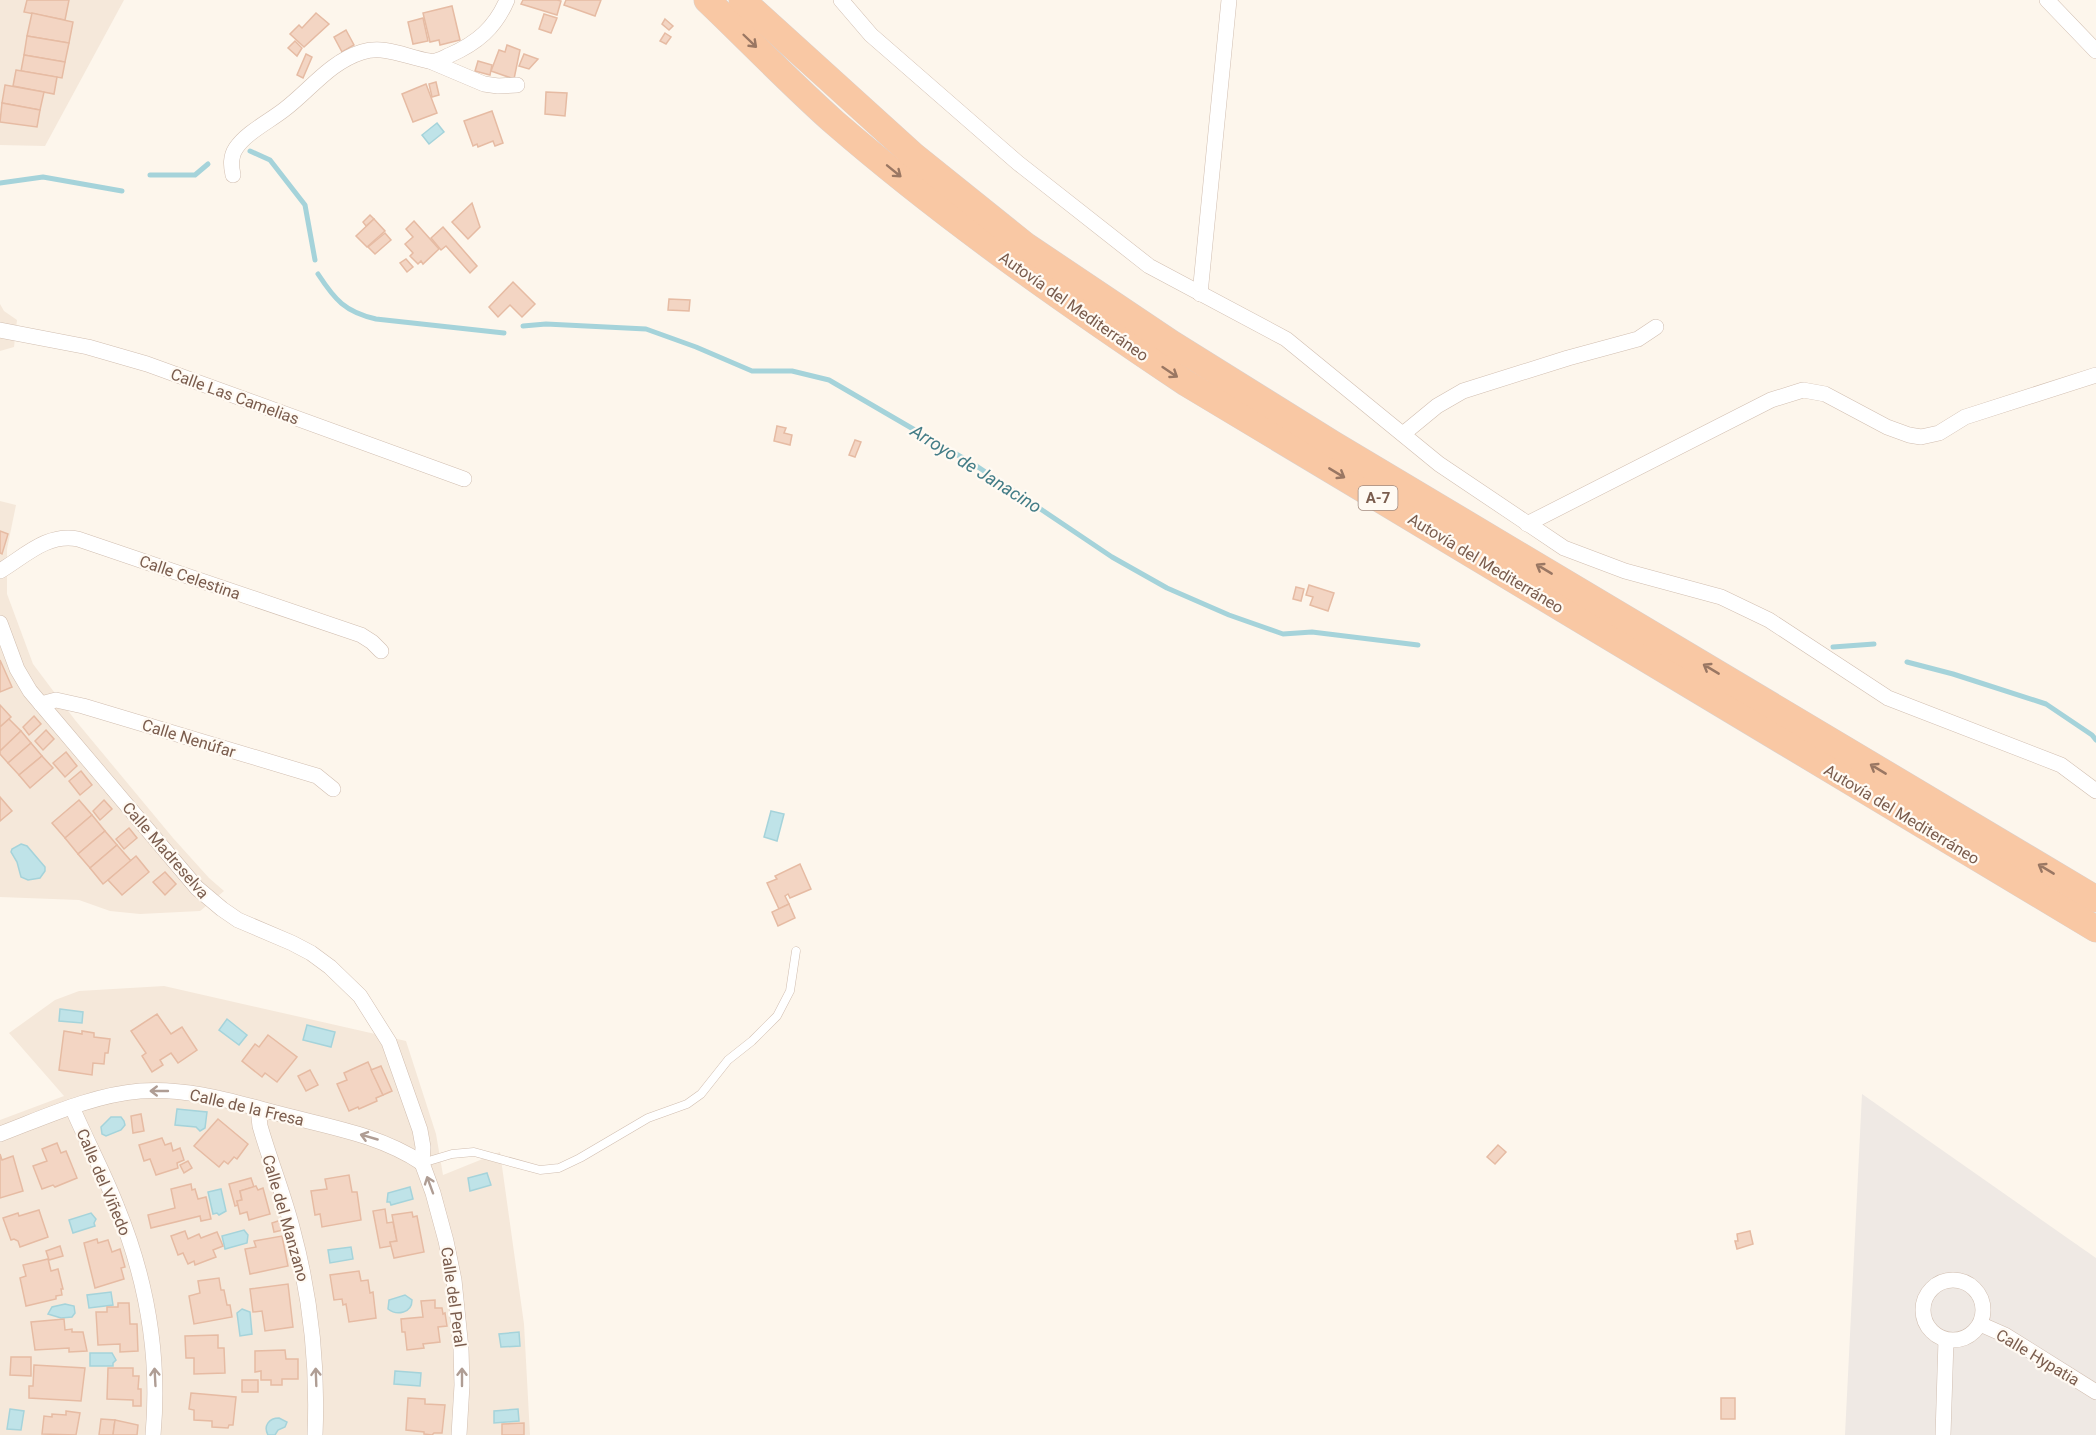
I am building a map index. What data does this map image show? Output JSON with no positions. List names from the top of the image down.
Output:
{
  "streets": {
    "highway": ["Autovía del Mediterráneo", "A-7"],
    "street": [
      "Calle Las Camelias",
      "Calle Celestina",
      "Calle Nenúfar",
      "Calle Madreselva",
      "Calle de la Fresa",
      "Calle del Viñedo",
      "Calle del Manzano",
      "Calle del Peral",
      "Calle Hypatia"
    ]
  },
  "crossings": [
    ["Calle Nenúfar", "Calle Madreselva"],
    ["Calle Madreselva", "Calle de la Fresa"],
    ["Calle Madreselva", "Calle del Peral"],
    ["Calle de la Fresa", "Calle del Viñedo"],
    ["Calle de la Fresa", "Calle del Manzano"],
    ["Calle de la Fresa", "Calle del Peral"]
  ],
  "one_way": [
    "Calle de la Fresa",
    "Calle del Viñedo",
    "Calle del Manzano",
    "Calle del Peral"
  ],
  "water": ["Arroyo de Janacino"]
}
